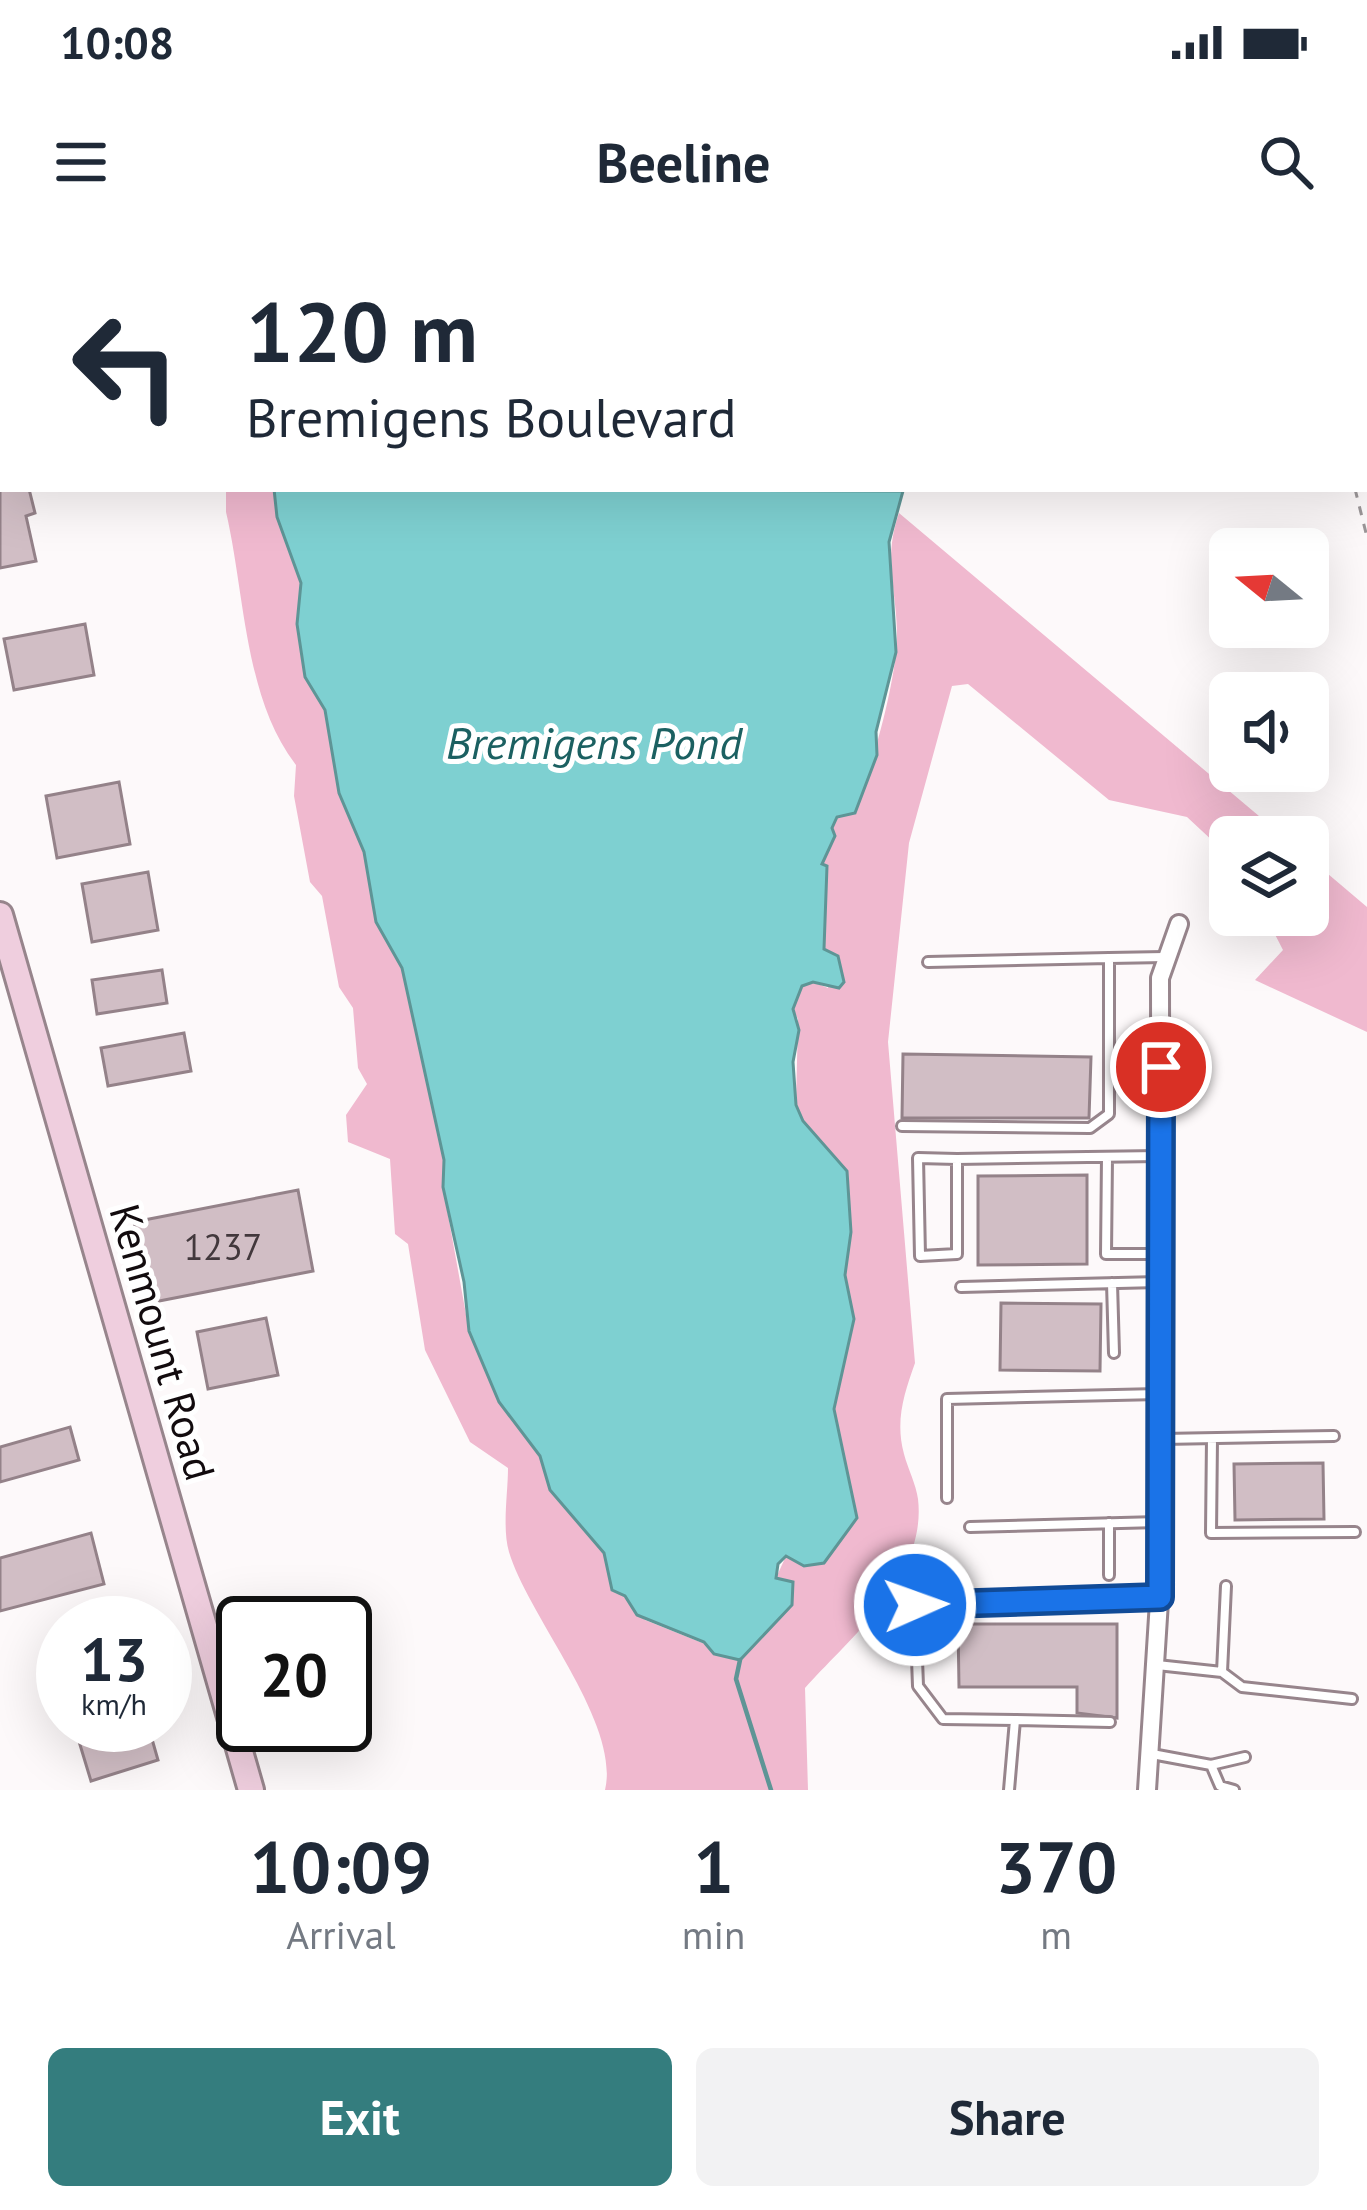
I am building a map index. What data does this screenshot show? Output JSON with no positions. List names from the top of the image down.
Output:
{
  "streets": {
    "main road": ["Kenmount Road"]
  },
  "water": ["Bremigens Pond"],
  "house_numbers": ["1237"],
  "north": "left",
  "page": {
    "status": "10:08",
    "header": "Beeline",
    "turn": ["120 m", "Bremigens Boulevard"],
    "speed": "13 km/h",
    "limit": "20",
    "eta": [
      "10:09",
      "Arrival",
      "1",
      "min",
      "370",
      "m"
    ],
    "buttons": ["Exit", "Share"]
  }
}
